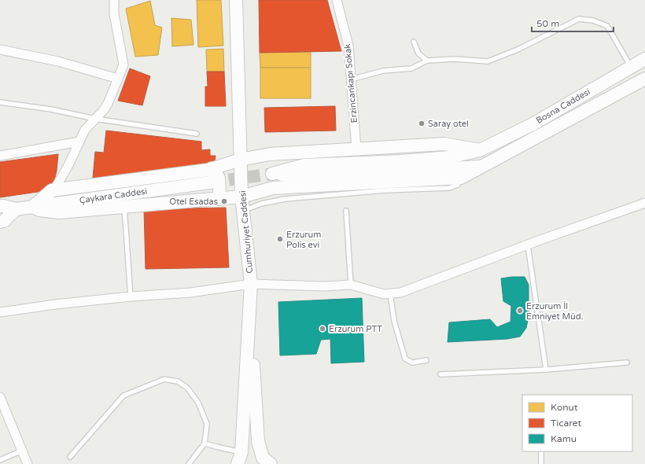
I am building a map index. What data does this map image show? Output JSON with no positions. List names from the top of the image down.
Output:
{
  "streets": {
    "main road": ["Bosna Caddesi", "Çaykara Caddesi", "Cumhuriyet Caddesi"],
    "street": ["Erzincankapı Sokak"]
  },
  "places": [
    "Saray otel",
    "Otel Esadas",
    "Erzurum Polis evi",
    "Erzurum İl Emniyet Müd.",
    "Erzurum PTT"
  ],
  "legend": ["Konut", "Ticaret", "Kamu"],
  "scale_bar": "50 m"
}
